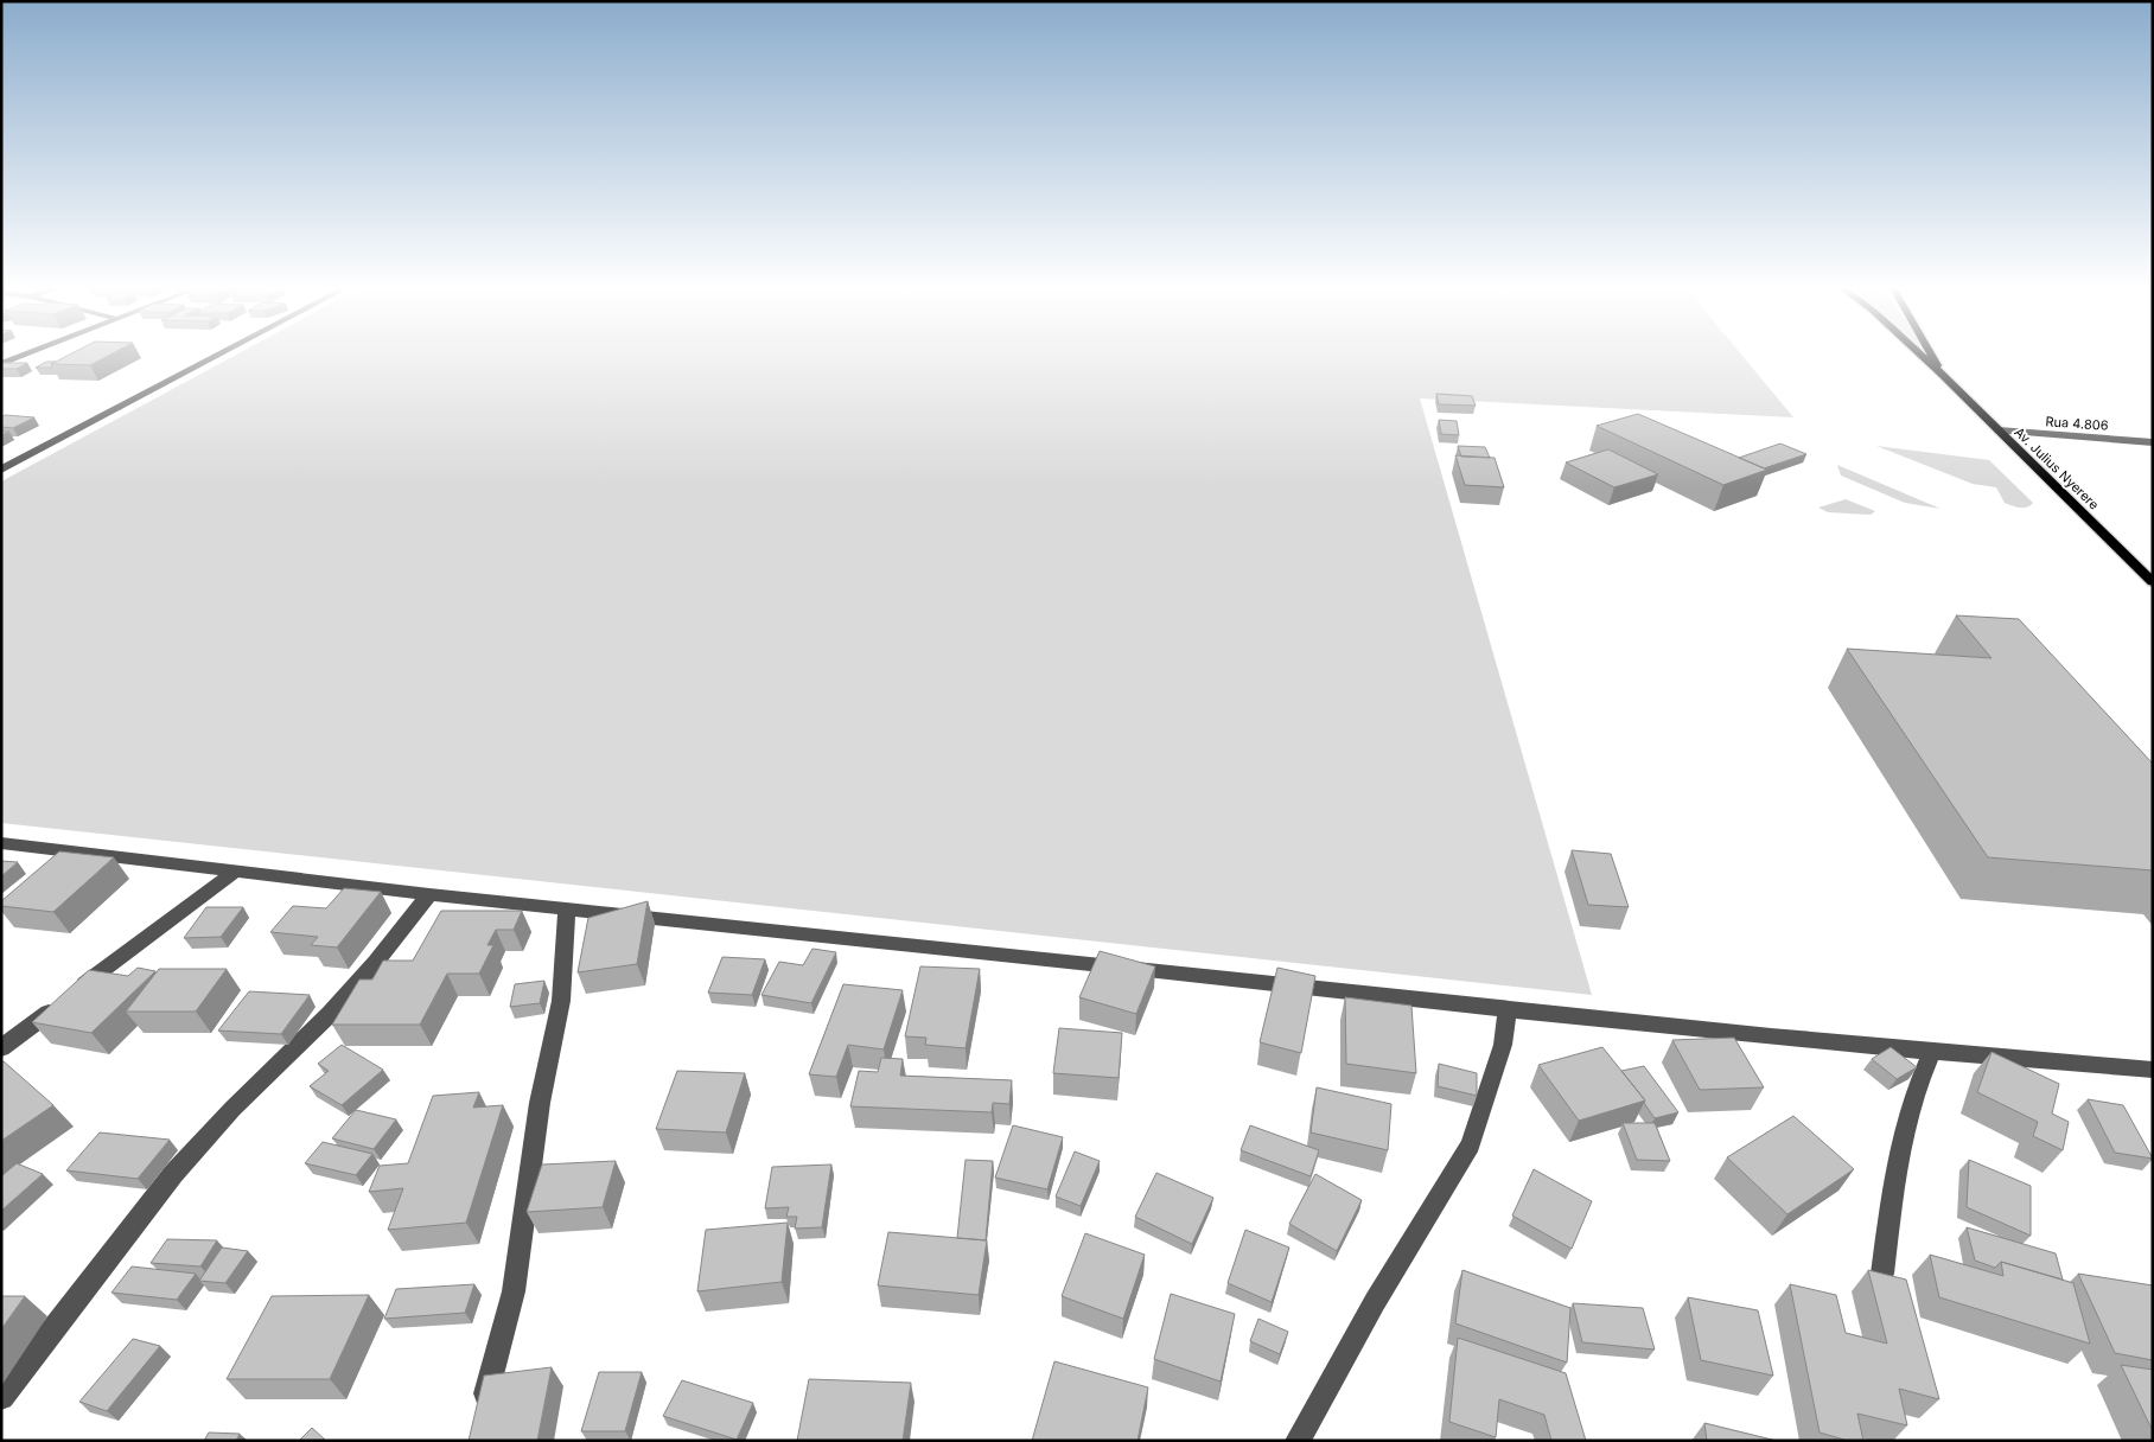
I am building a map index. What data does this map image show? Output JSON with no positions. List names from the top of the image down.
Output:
{
  "streets": {
    "main road": ["Av. Julius Nyerere"],
    "street": ["Rua 4.806"]
  },
  "crossings": [
    ["Rua 4.806", "Av. Julius Nyerere"]
  ]
}
